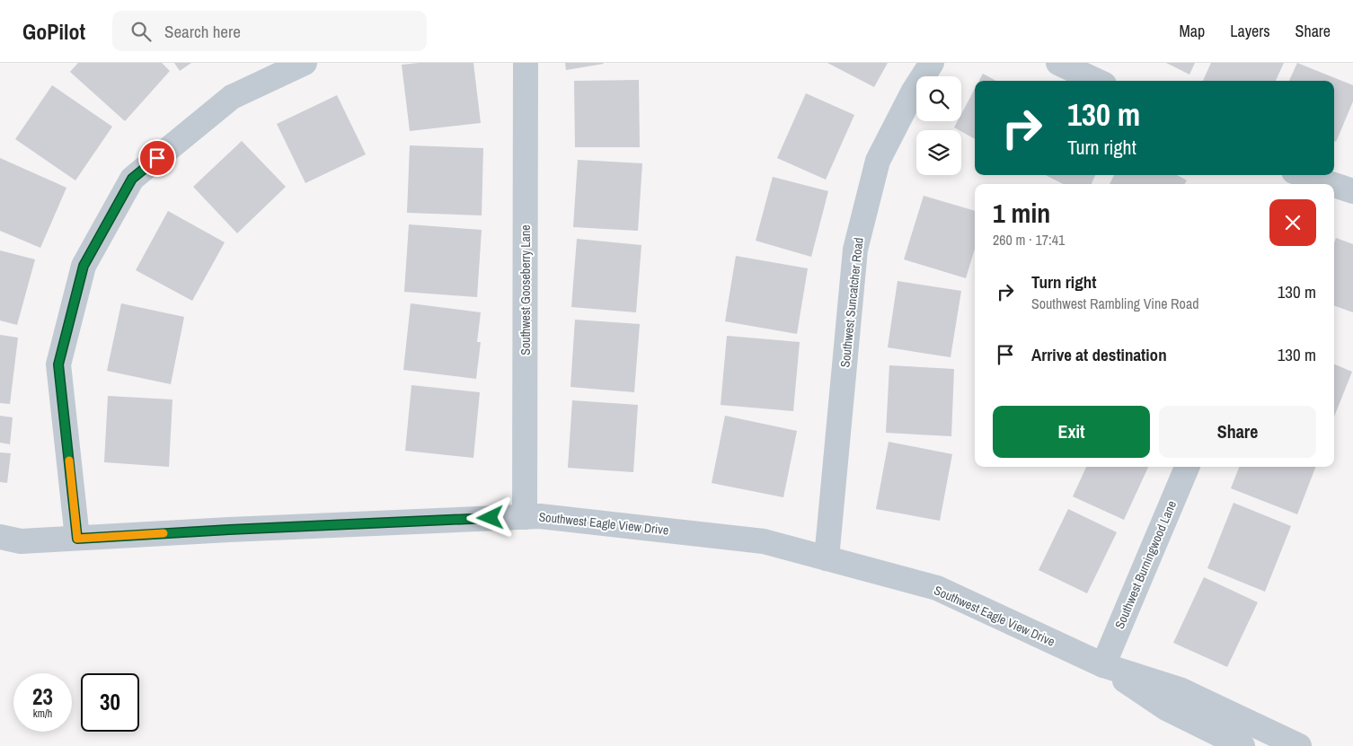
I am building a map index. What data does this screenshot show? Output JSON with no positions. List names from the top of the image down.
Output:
{
  "streets": {
    "street": [
      "Southwest Gooseberry Lane",
      "Southwest Suncatcher Road",
      "Southwest Eagle View Drive",
      "Southwest Burningwood Lane"
    ]
  },
  "crossings": [
    ["Southwest Gooseberry Lane", "Southwest Eagle View Drive"],
    ["Southwest Suncatcher Road", "Southwest Eagle View Drive"],
    ["Southwest Eagle View Drive", "Southwest Burningwood Lane"]
  ],
  "page": {
    "header": "GoPilot",
    "search": "Search here",
    "nav": ["Map", "Layers", "Share"],
    "turn": ["130 m", "Turn right"],
    "heading": ["1 min", "260 m · 17:41"],
    "list": [
      {
        "name": "Turn right",
        "note": "Southwest Rambling Vine Road",
        "value": "130 m"
      },
      {
        "name": "Arrive at destination",
        "value": "130 m"
      }
    ],
    "buttons": ["Exit", "Share"],
    "speed": "23 km/h",
    "limit": "30"
  }
}
